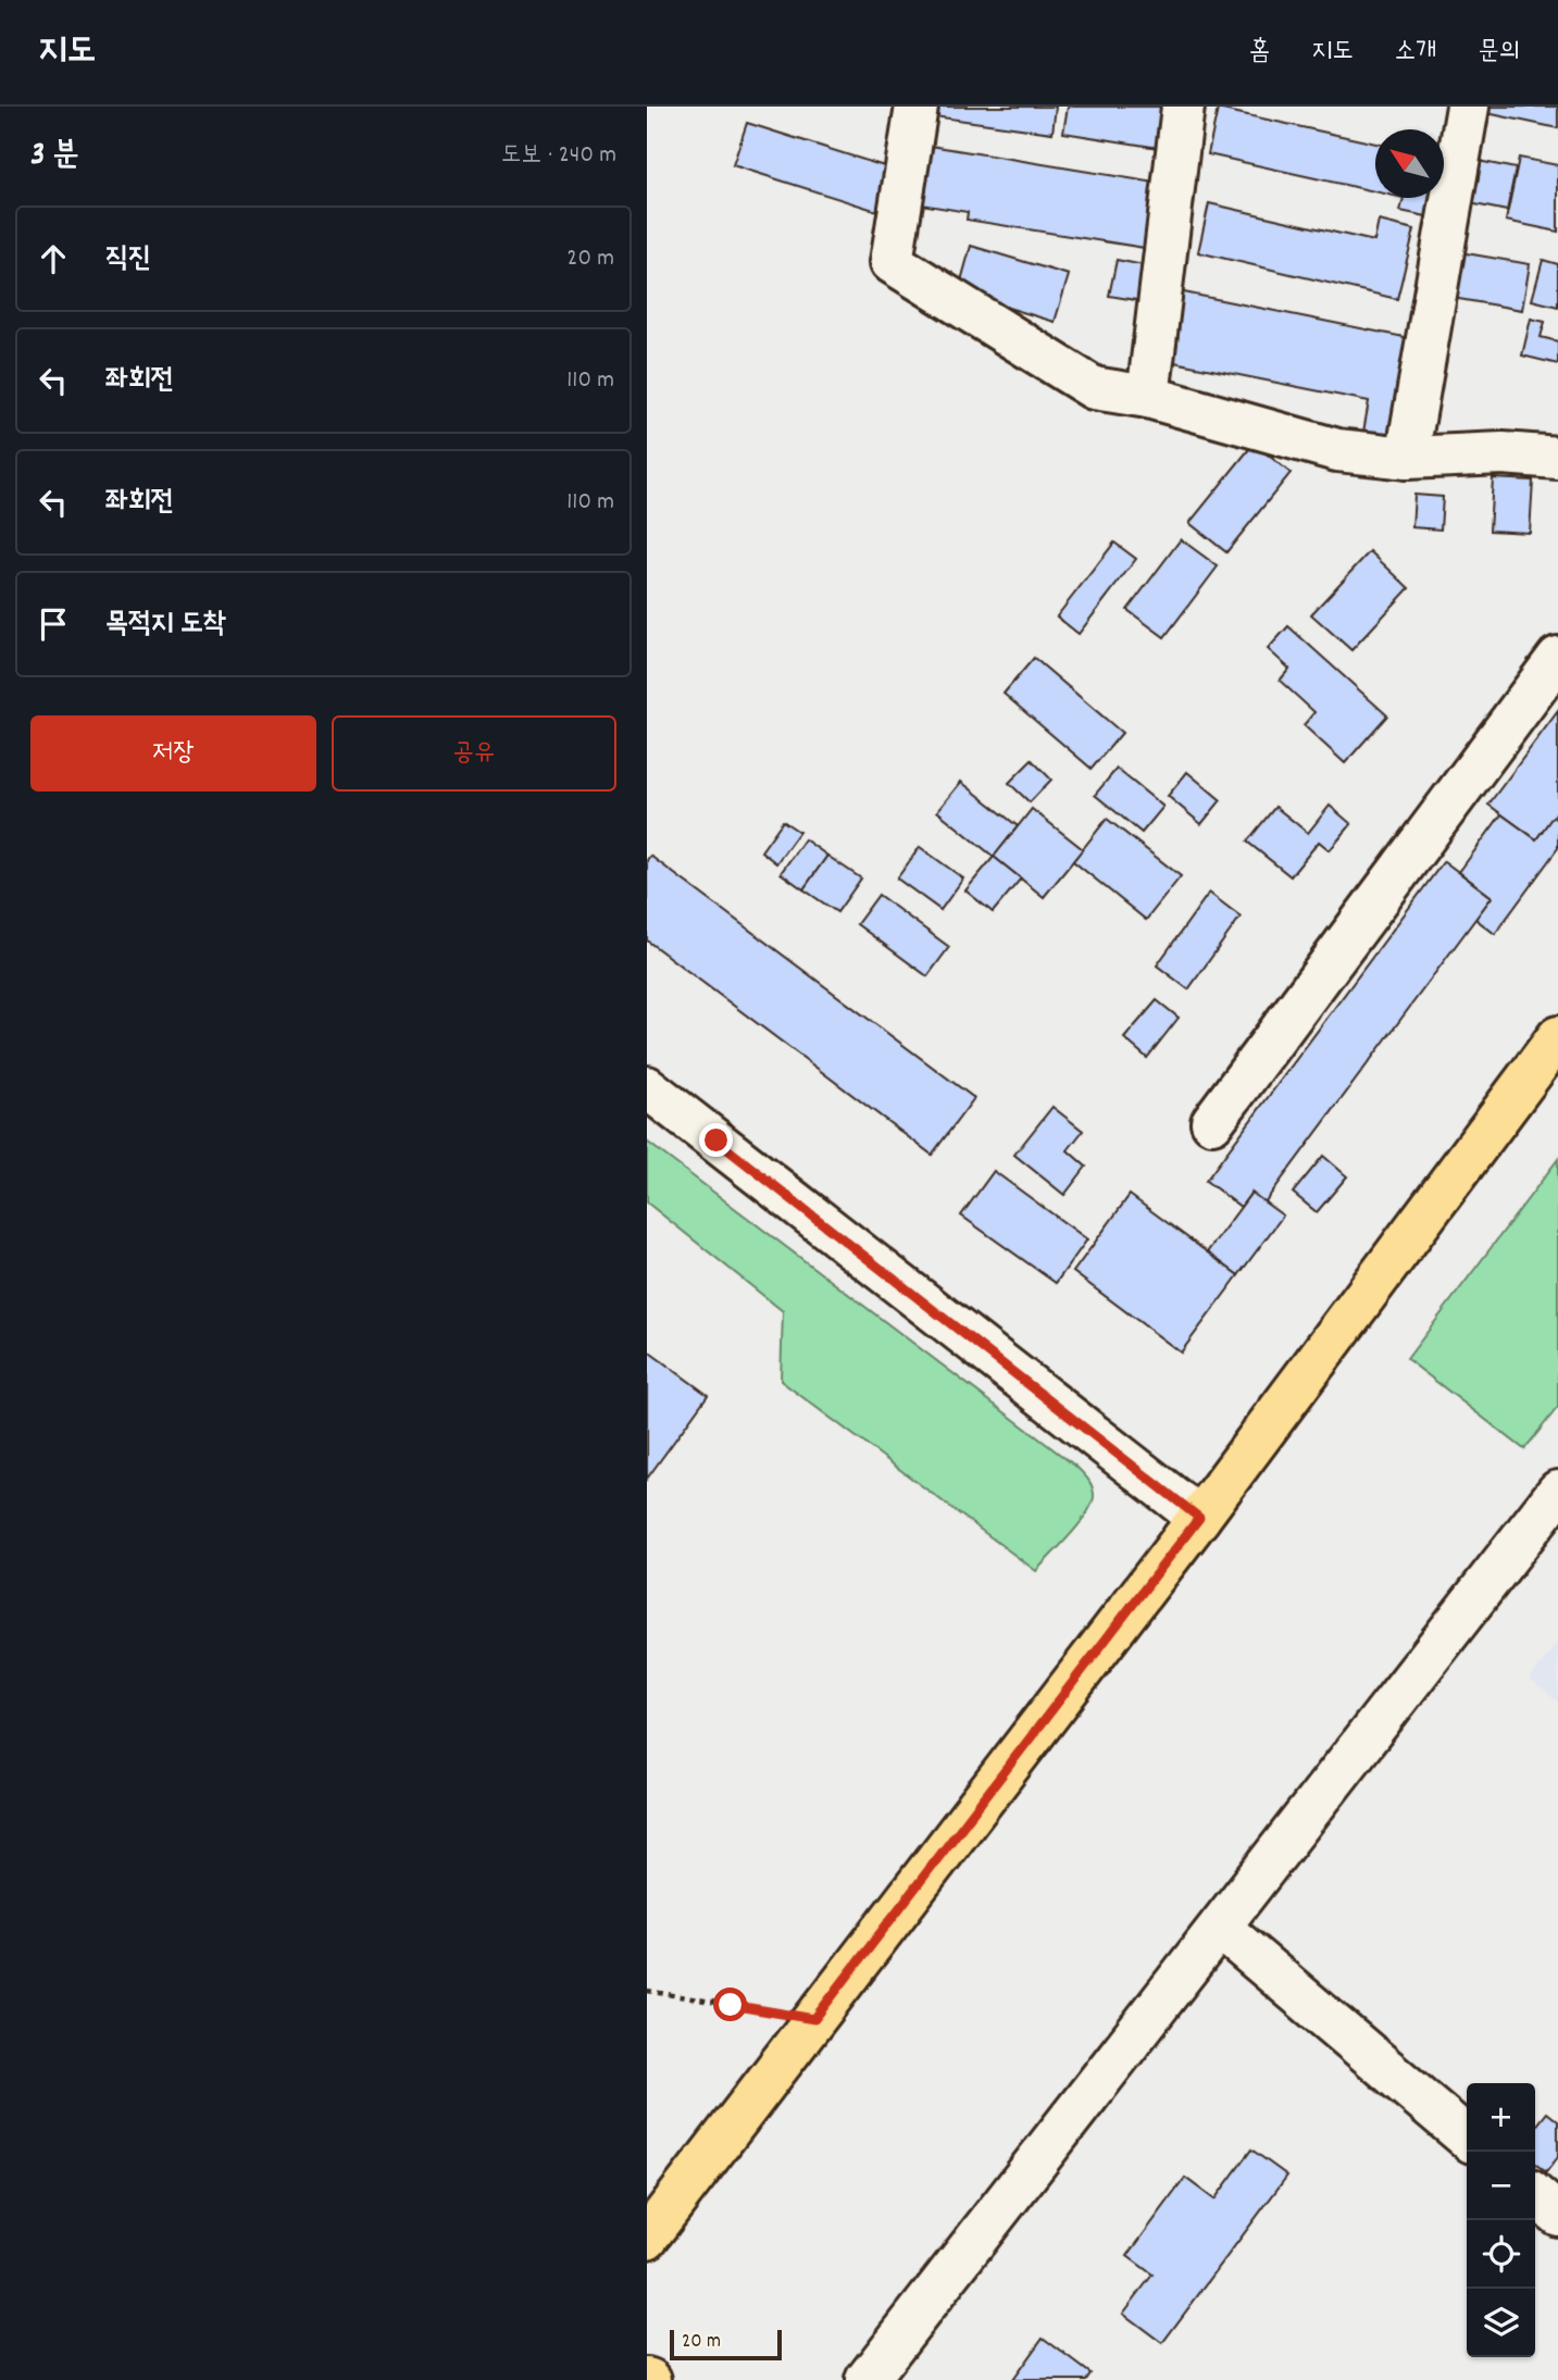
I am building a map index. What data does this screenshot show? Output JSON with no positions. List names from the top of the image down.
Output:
{
  "scale_bar": "20 m",
  "north": "top left",
  "page": {
    "header": "지도",
    "nav": [
      "홈",
      "지도",
      "소개",
      "문의"
    ],
    "heading": ["3 분", "도보 · 240 m"],
    "list": [
      ["직진", "20 m"],
      ["좌회전", "110 m"],
      ["좌회전", "110 m"],
      "목적지 도착"
    ],
    "buttons": ["저장", "공유"],
    "map_buttons": ["+", "−"],
    "scale": "20 m"
  }
}
